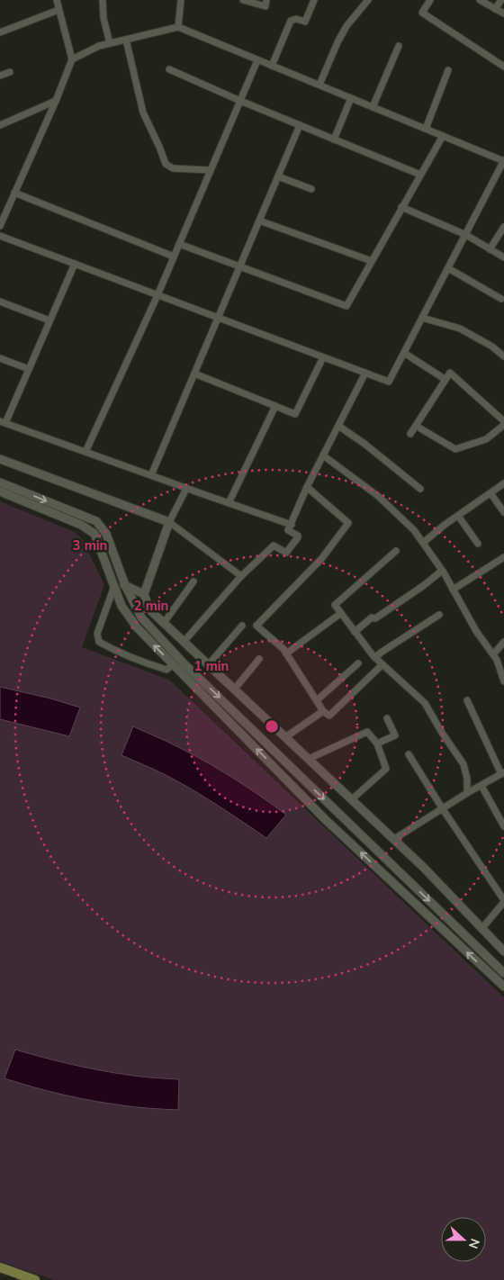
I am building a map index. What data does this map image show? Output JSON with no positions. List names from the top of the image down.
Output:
{
  "north": "right",
  "rings": ["3 min", "2 min", "1 min"]
}
